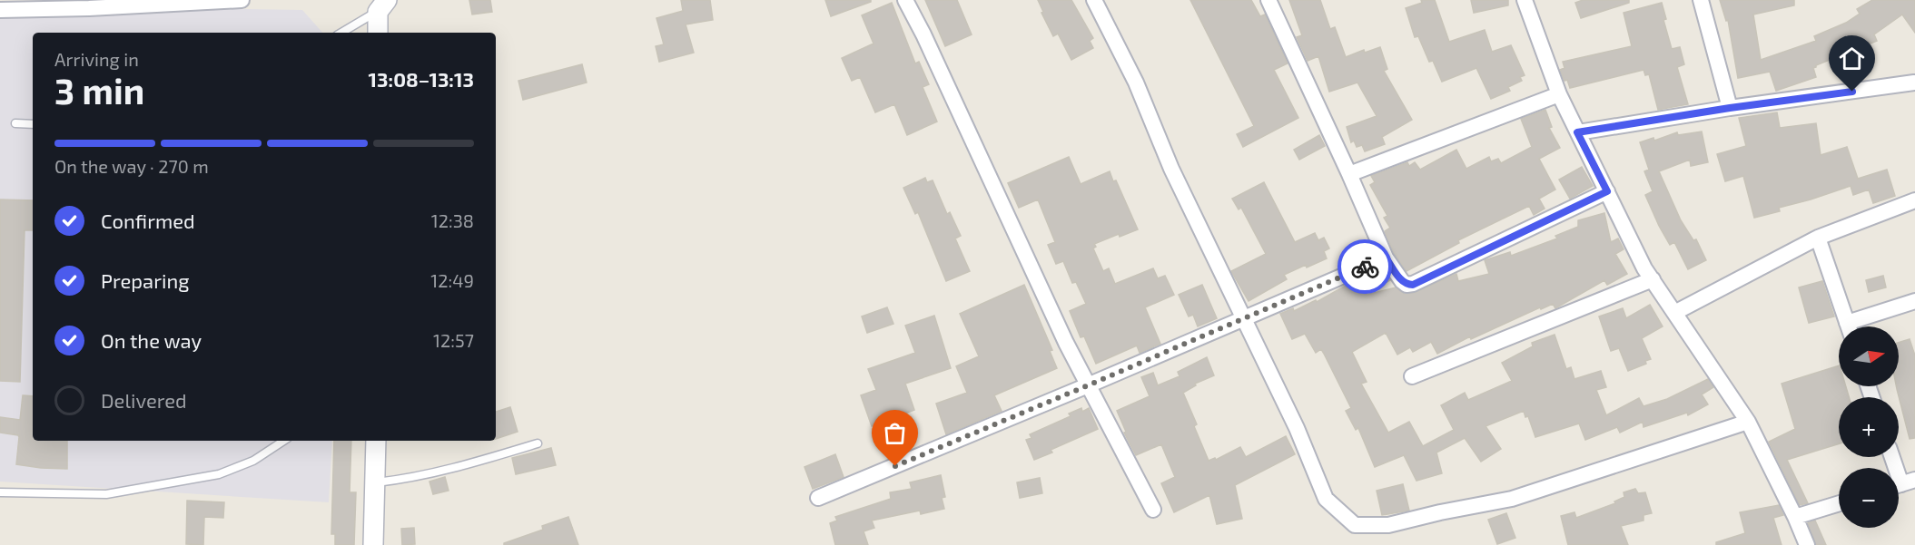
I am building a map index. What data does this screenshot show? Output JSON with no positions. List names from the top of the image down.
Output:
{
  "north": "right",
  "page": {
    "heading": ["3 min", "Arriving in", "13:08–13:13"],
    "bar": "On the way · 270 m",
    "list": [
      ["Confirmed", "12:38"],
      ["Preparing", "12:49"],
      ["On the way", "12:57"],
      "Delivered"
    ],
    "map_buttons": ["+", "−"]
  }
}
